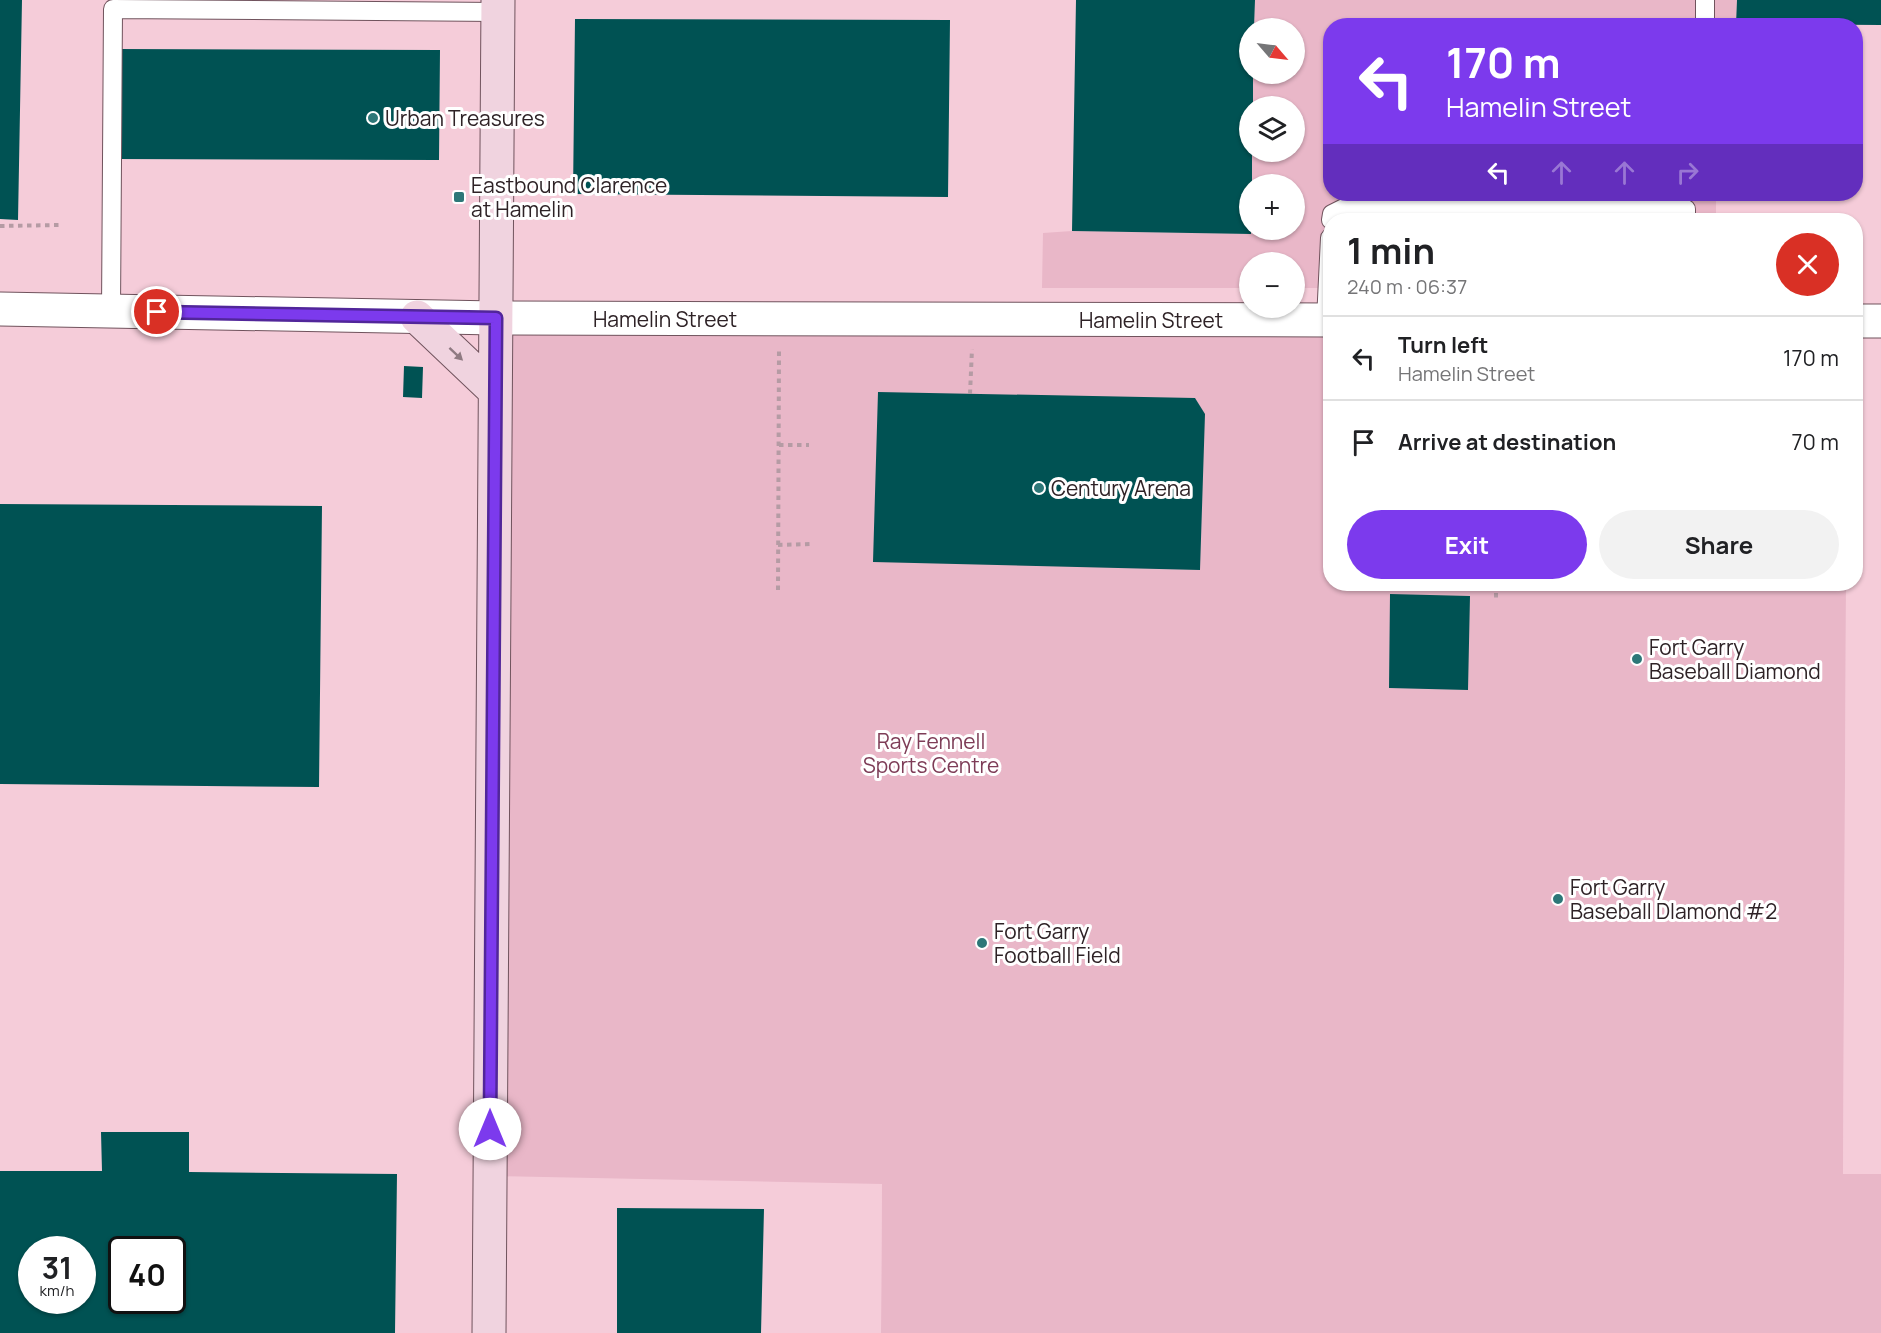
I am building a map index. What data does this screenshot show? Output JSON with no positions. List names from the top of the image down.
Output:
{
  "streets": {
    "street": ["Hamelin Street"]
  },
  "parks": ["Ray Fennell Sports Centre"],
  "places": {
    "other": [
      "Urban Treasures",
      "Century Arena",
      "Fort Garry Baseball Diamond",
      "Fort Garry Baseball DIamond #2",
      "Fort Garry Football Field"
    ],
    "transit": ["Eastbound Clarence at Hamelin"]
  },
  "north": "bottom right",
  "page": {
    "map_buttons": ["+", "−"],
    "turn": ["170 m", "Hamelin Street"],
    "heading": ["1 min", "240 m · 06:37"],
    "list": [
      {
        "name": "Turn left",
        "note": "Hamelin Street",
        "value": "170 m"
      },
      {
        "name": "Arrive at destination",
        "value": "70 m"
      }
    ],
    "buttons": ["Exit", "Share"],
    "speed": "31 km/h",
    "limit": "40"
  }
}
